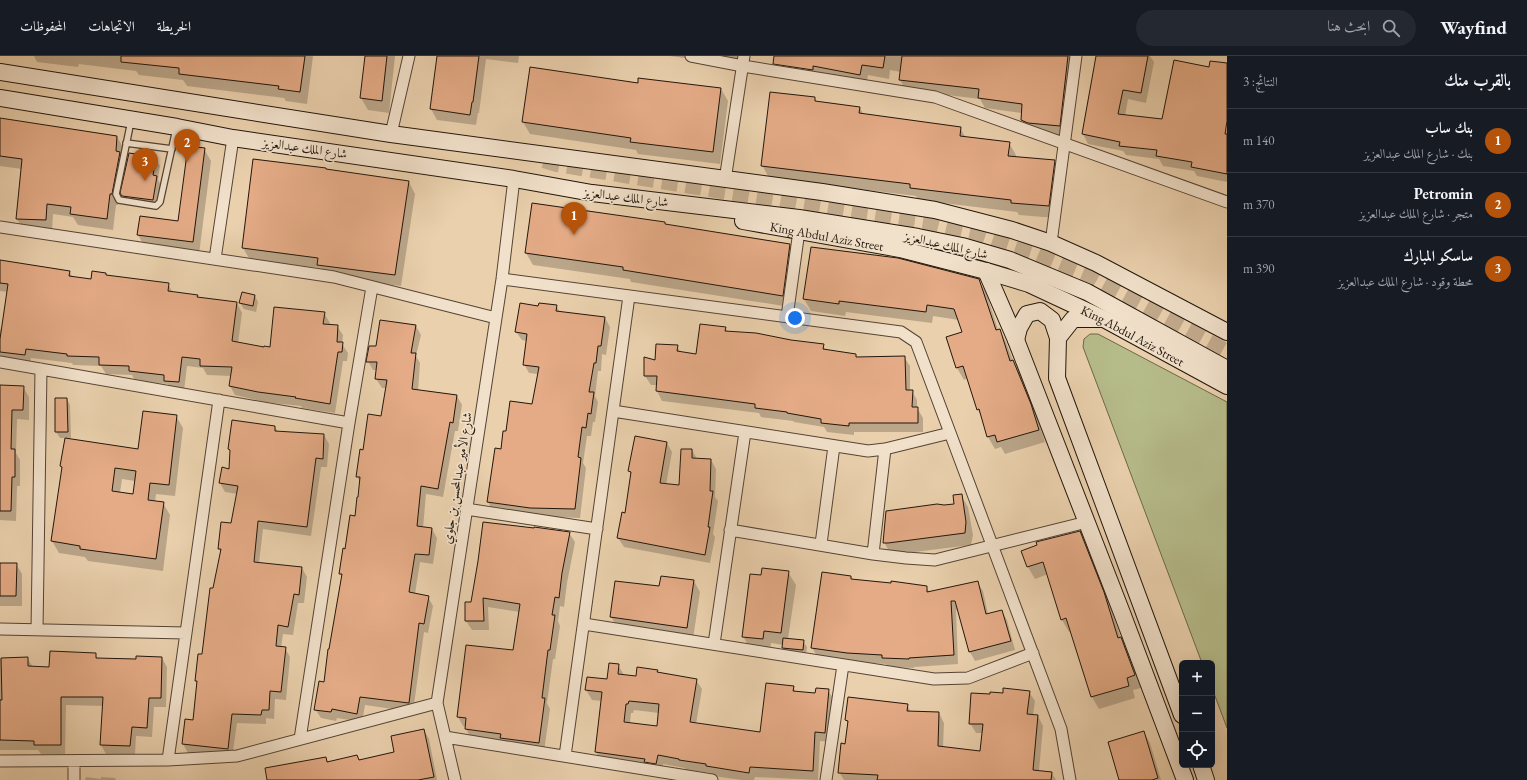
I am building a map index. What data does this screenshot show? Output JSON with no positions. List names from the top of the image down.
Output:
{
  "streets": {
    "street": ["شارع الملك عبدالعزيز", "King Abdul Aziz Street", "شارع الأمير عبدالمحسن بن جلوي"]
  },
  "crossings": [
    ["شارع الملك عبدالعزيز", "King Abdul Aziz Street"],
    ["شارع الملك عبدالعزيز", "شارع الأمير عبدالمحسن بن جلوي"]
  ],
  "page": {
    "header": "Wayfind",
    "search": "ابحث هنا",
    "nav": ["الخريطة", "الاتجاهات", "المحفوظات"],
    "heading": ["بالقرب منك", "النتائج: 3"],
    "list": [
      {
        "mark": "1",
        "name": "بنك ساب",
        "note": "بنك · شارع الملك عبدالعزيز",
        "value": "140 m"
      },
      {
        "mark": "2",
        "name": "Petromin",
        "note": "متجر · شارع الملك عبدالعزيز",
        "value": "370 m"
      },
      {
        "mark": "3",
        "name": "ساسكو المبارك",
        "note": "محطة وقود · شارع الملك عبدالعزيز",
        "value": "390 m"
      }
    ],
    "pins": ["2", "3", "1"],
    "map_buttons": ["+", "−"]
  }
}
